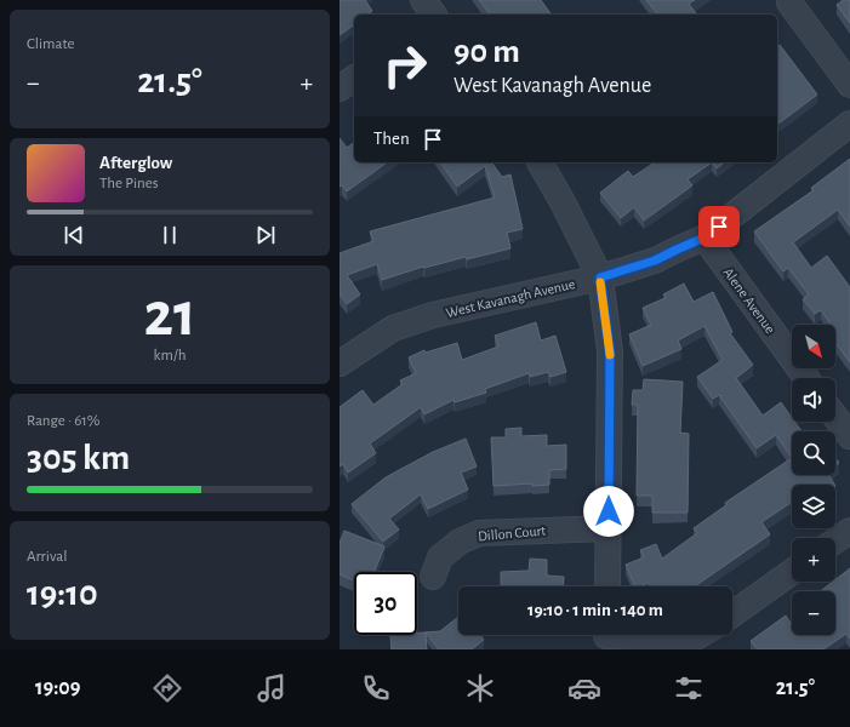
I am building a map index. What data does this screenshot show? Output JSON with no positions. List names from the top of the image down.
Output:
{
  "streets": {
    "street": ["West Kavanagh Avenue", "Alene Avenue", "Dillon Court"]
  },
  "crossings": [
    ["West Kavanagh Avenue", "Alene Avenue"]
  ],
  "north": "bottom right",
  "page": {
    "tile": [
      "Climate",
      ["21", "km/h"],
      ["Range · 61%", "305 km"],
      ["Arrival", "19:10"]
    ],
    "turn": ["90 m", "West Kavanagh Avenue"],
    "heat": ["−", "21.5°", "+"],
    "then": "Then",
    "song": ["Afterglow", "The Pines"],
    "map_buttons": ["+", "−"],
    "limit": "30",
    "trip": "19:10 · 1 min · 140 m",
    "tabs": ["19:09", "21.5°"]
  }
}
